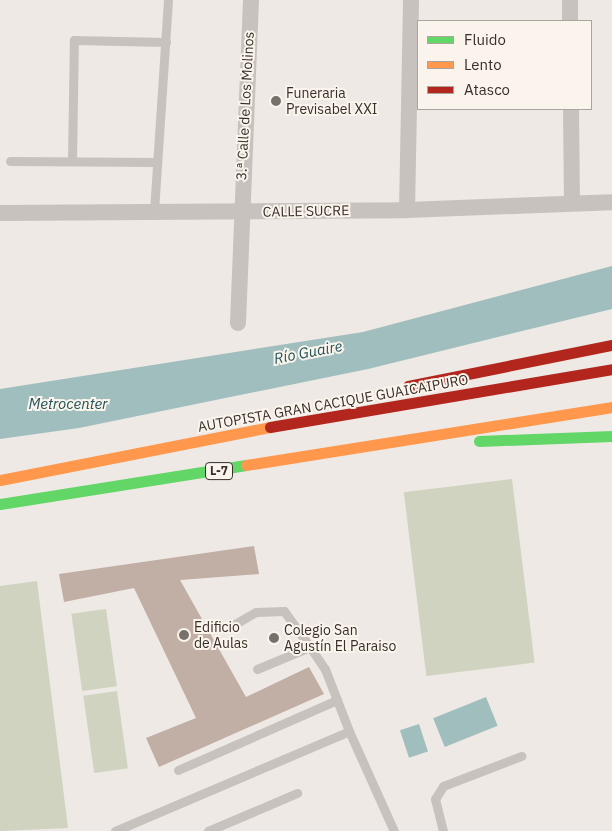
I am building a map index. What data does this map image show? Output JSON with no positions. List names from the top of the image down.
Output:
{
  "streets": {
    "highway": ["AUTOPISTA GRAN CACIQUE GUAICAIPURO", "L-7"],
    "street": ["3.ª Calle de Los Molinos", "CALLE SUCRE"]
  },
  "crossings": [
    ["3.ª Calle de Los Molinos", "CALLE SUCRE"]
  ],
  "water": ["Río Guaire", "Metrocenter"],
  "places": ["Funeraria Previsabel XXI", "Edificio de Aulas", "Colegio San Agustín El Paraiso"],
  "legend": ["Fluido", "Lento", "Atasco"]
}
